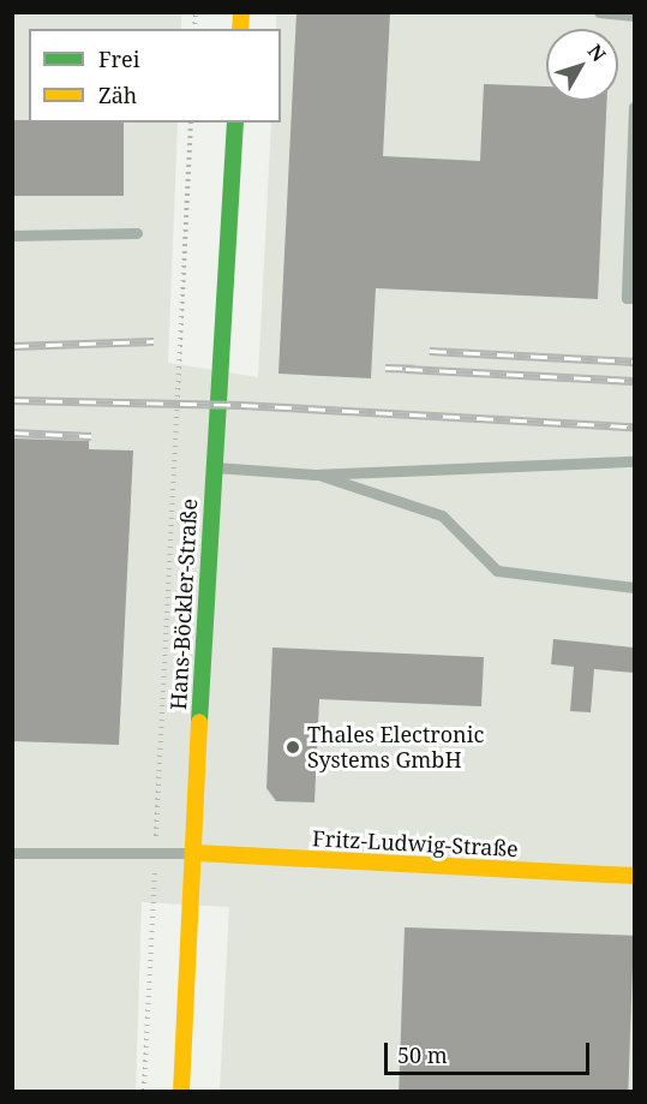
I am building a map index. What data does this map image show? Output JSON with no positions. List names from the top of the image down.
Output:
{
  "streets": {
    "main road": ["Hans-Böckler-Straße", "Fritz-Ludwig-Straße"]
  },
  "crossings": [
    ["Hans-Böckler-Straße", "Fritz-Ludwig-Straße"]
  ],
  "places": ["Thales Electronic Systems GmbH"],
  "legend": ["Frei", "Zäh"],
  "scale_bar": "50 m",
  "north": "top right"
}
